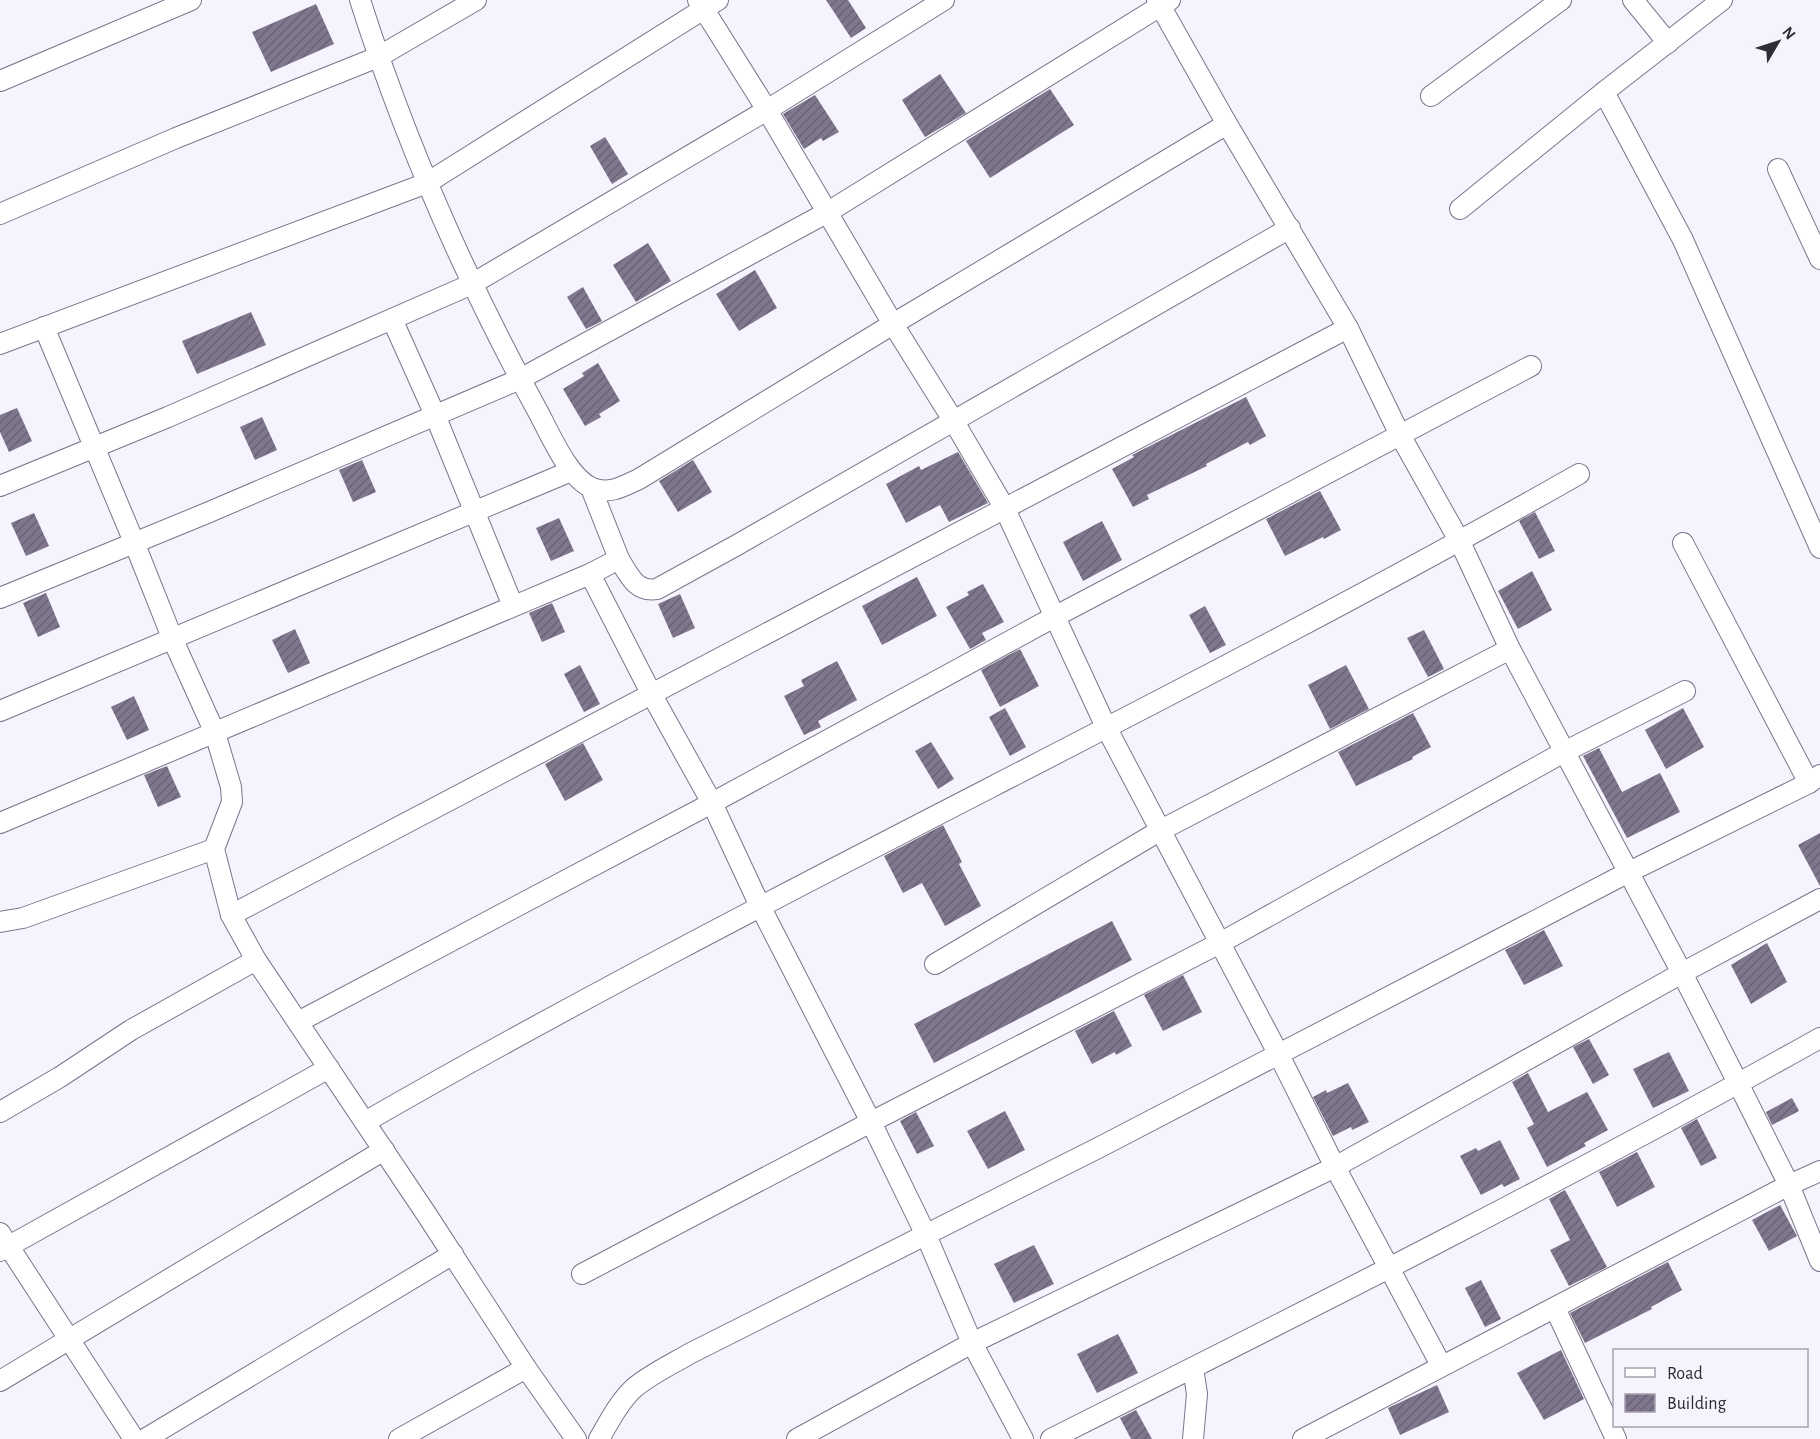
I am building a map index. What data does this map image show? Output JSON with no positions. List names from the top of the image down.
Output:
{
  "legend": ["Road", "Building"],
  "north": "top right"
}
